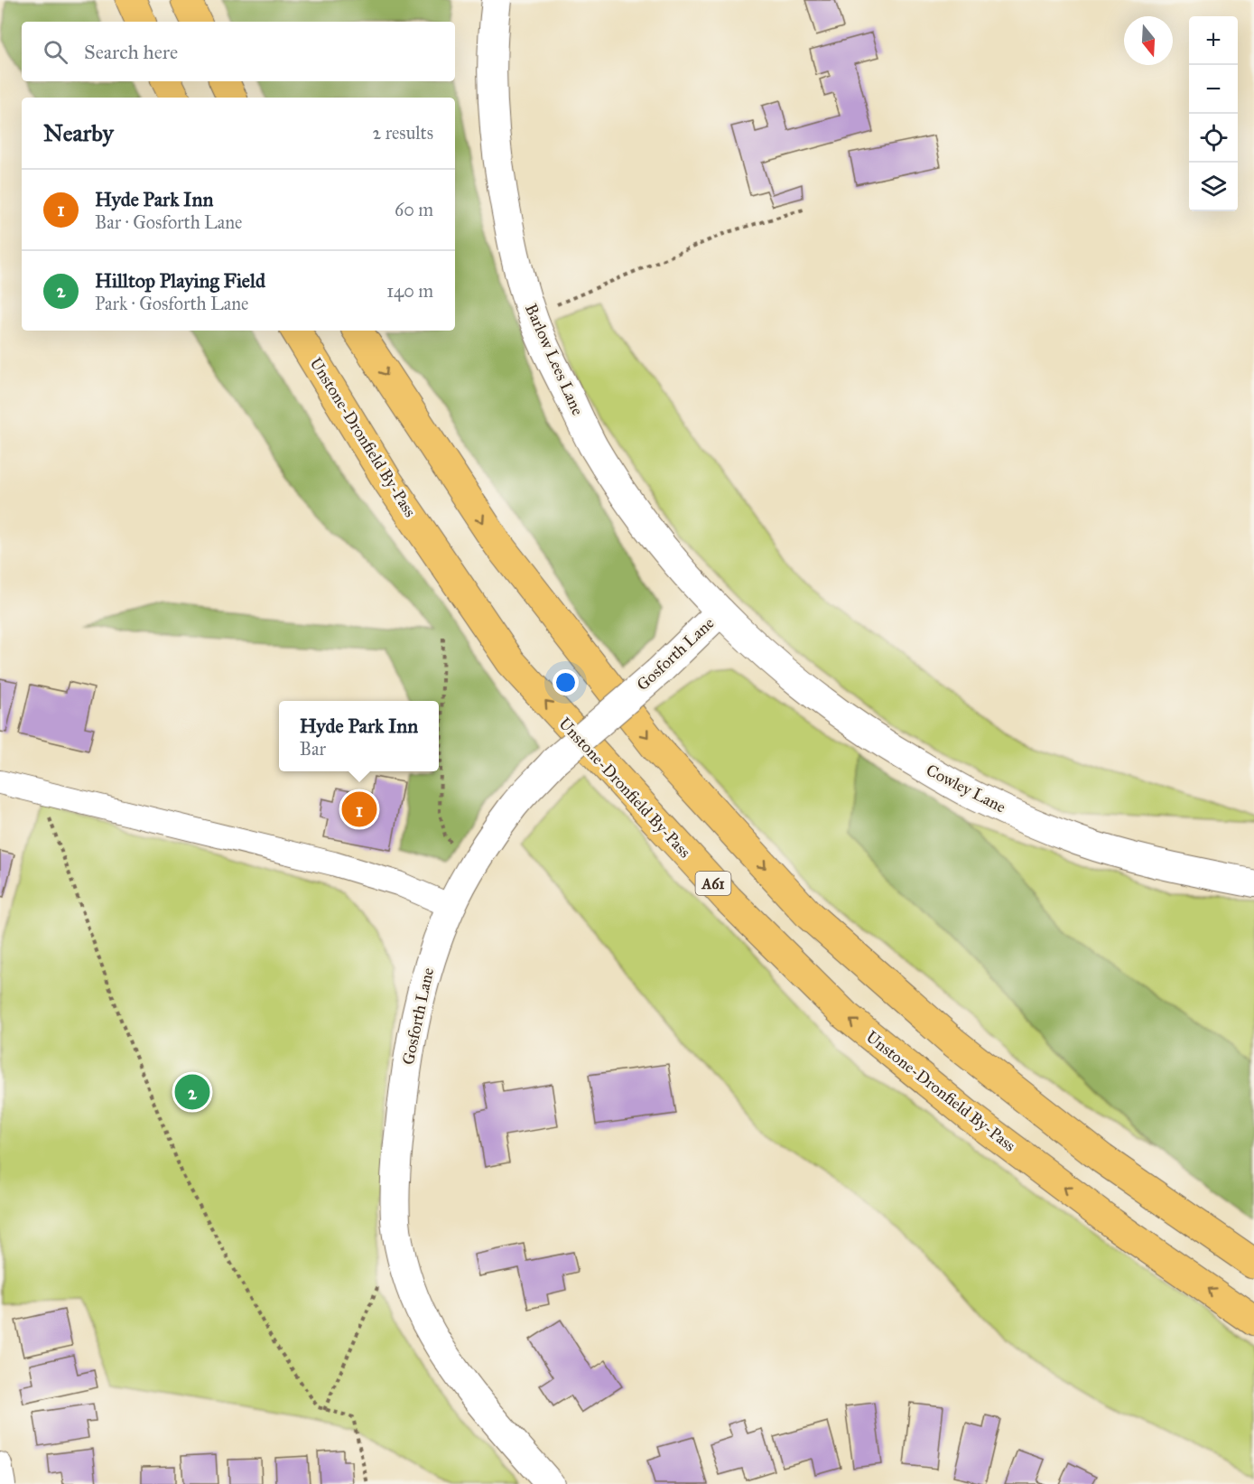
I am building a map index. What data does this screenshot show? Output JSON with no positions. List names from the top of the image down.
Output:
{
  "streets": {
    "highway": ["Unstone-Dronfield By-Pass", "A61"],
    "street": ["Barlow Lees Lane", "Gosforth Lane", "Cowley Lane"]
  },
  "crossings": [
    ["Barlow Lees Lane", "Gosforth Lane"],
    ["Barlow Lees Lane", "Cowley Lane"],
    ["Gosforth Lane", "Cowley Lane"]
  ],
  "north": "bottom",
  "page": {
    "map_buttons": ["+", "−"],
    "search": "Search here",
    "heading": ["Nearby", "2 results"],
    "list": [
      {
        "mark": "1",
        "name": "Hyde Park Inn",
        "note": "Bar · Gosforth Lane",
        "value": "60 m"
      },
      {
        "mark": "2",
        "name": "Hilltop Playing Field",
        "note": "Park · Gosforth Lane",
        "value": "140 m"
      }
    ],
    "popup": ["Hyde Park Inn", "Bar"],
    "pins": ["1", "2"]
  }
}
